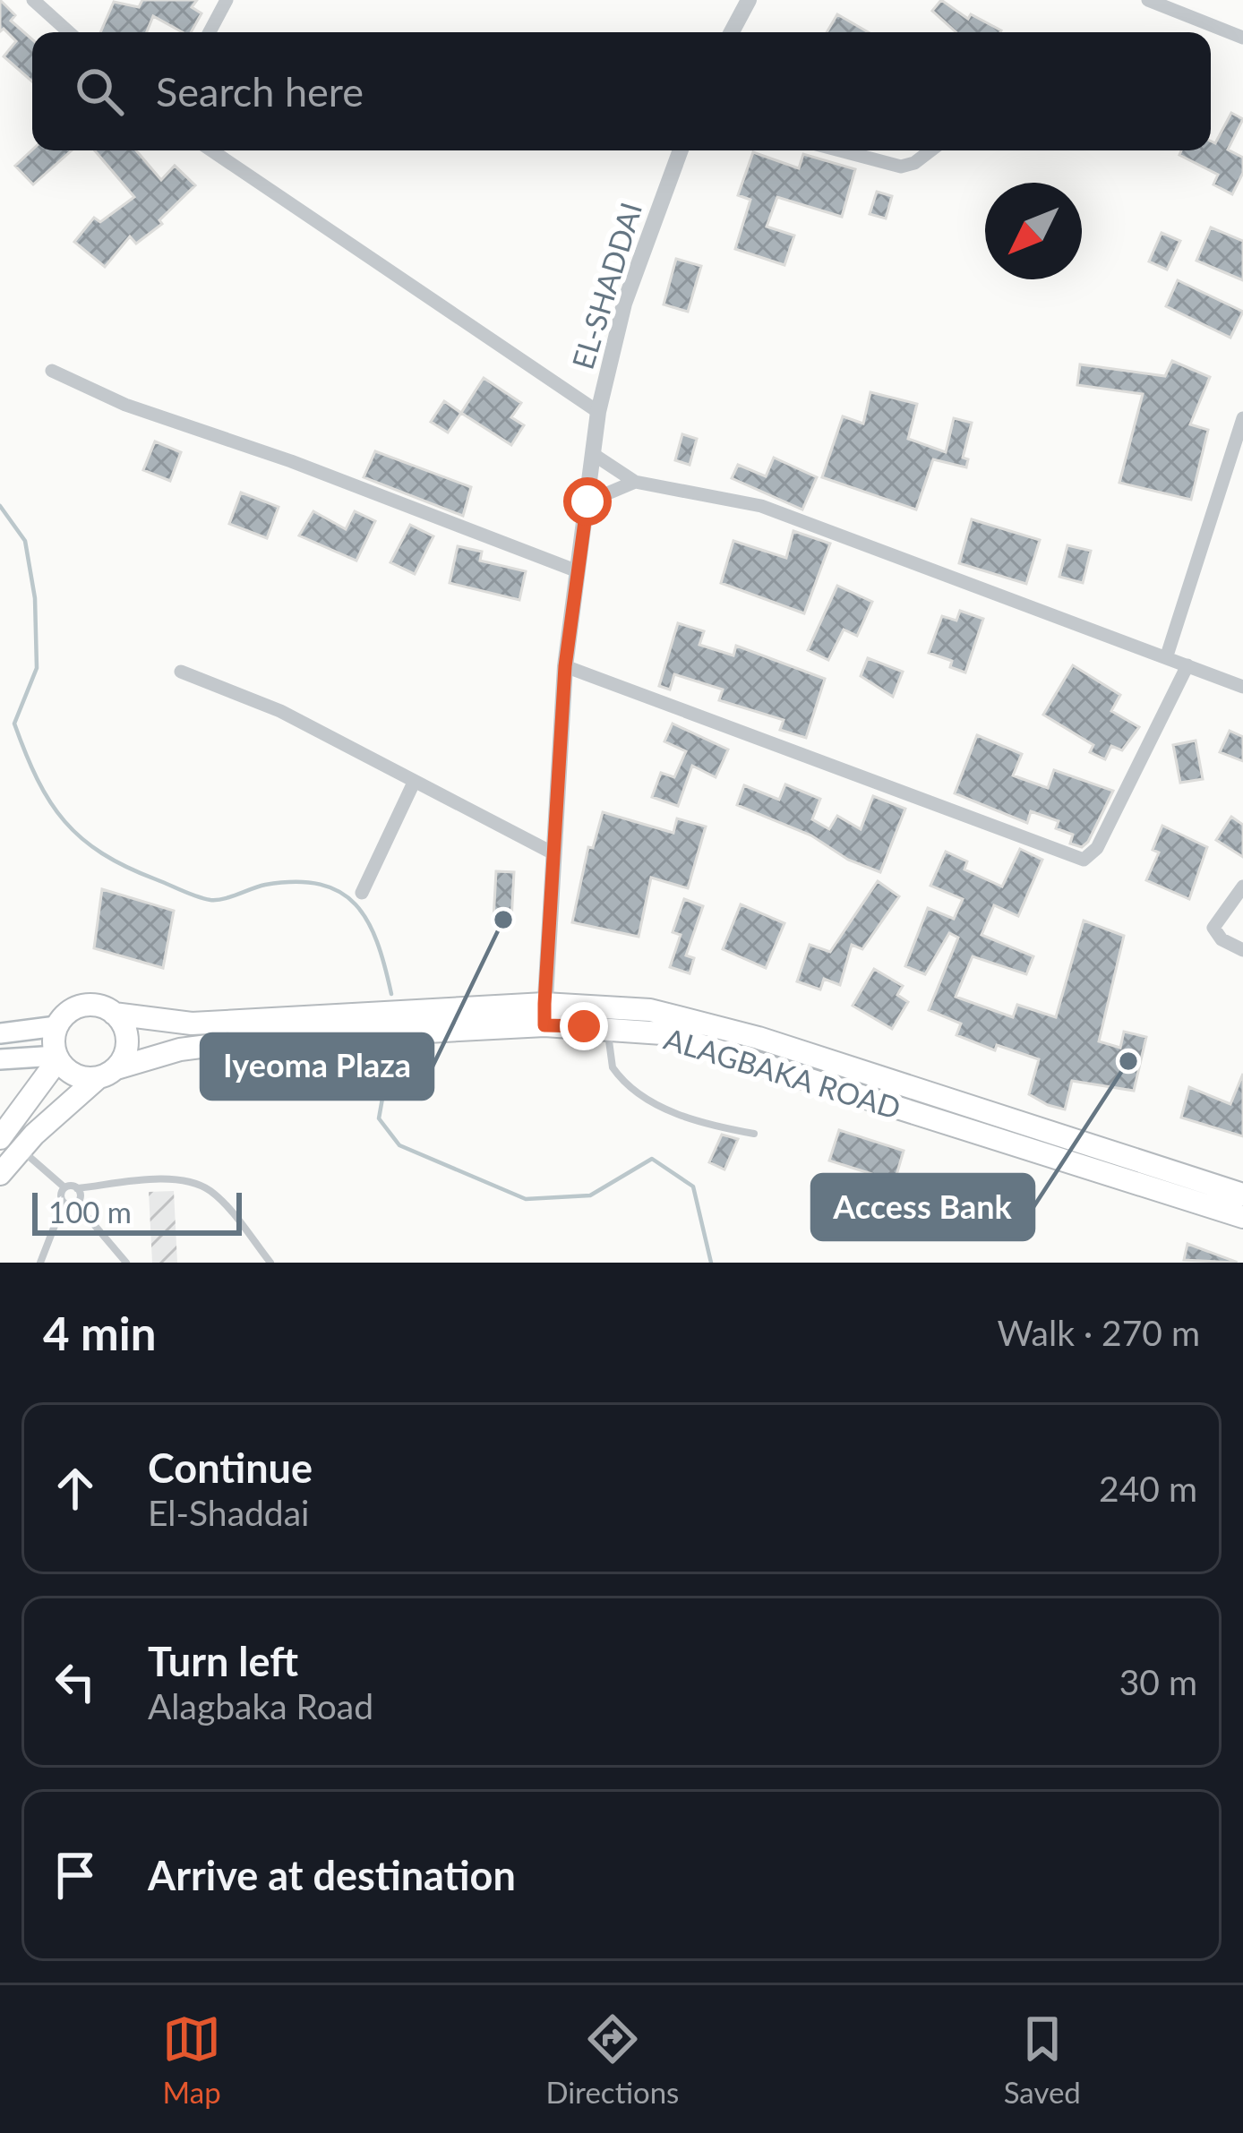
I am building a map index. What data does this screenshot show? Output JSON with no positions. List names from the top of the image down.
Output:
{
  "streets": {
    "main road": ["ALAGBAKA ROAD"],
    "street": ["EL-SHADDAI"]
  },
  "crossings": [
    ["EL-SHADDAI", "ALAGBAKA ROAD"]
  ],
  "places": ["Iyeoma Plaza", "Access Bank"],
  "scale_bar": "100 m",
  "north": "bottom left",
  "page": {
    "search": "Search here",
    "scale": "100 m",
    "heading": ["4 min", "Walk · 270 m"],
    "list": [
      ["Continue", "El-Shaddai", "240 m"],
      ["Turn left", "Alagbaka Road", "30 m"],
      "Arrive at destination"
    ],
    "nav": ["Map", "Directions", "Saved"]
  }
}
